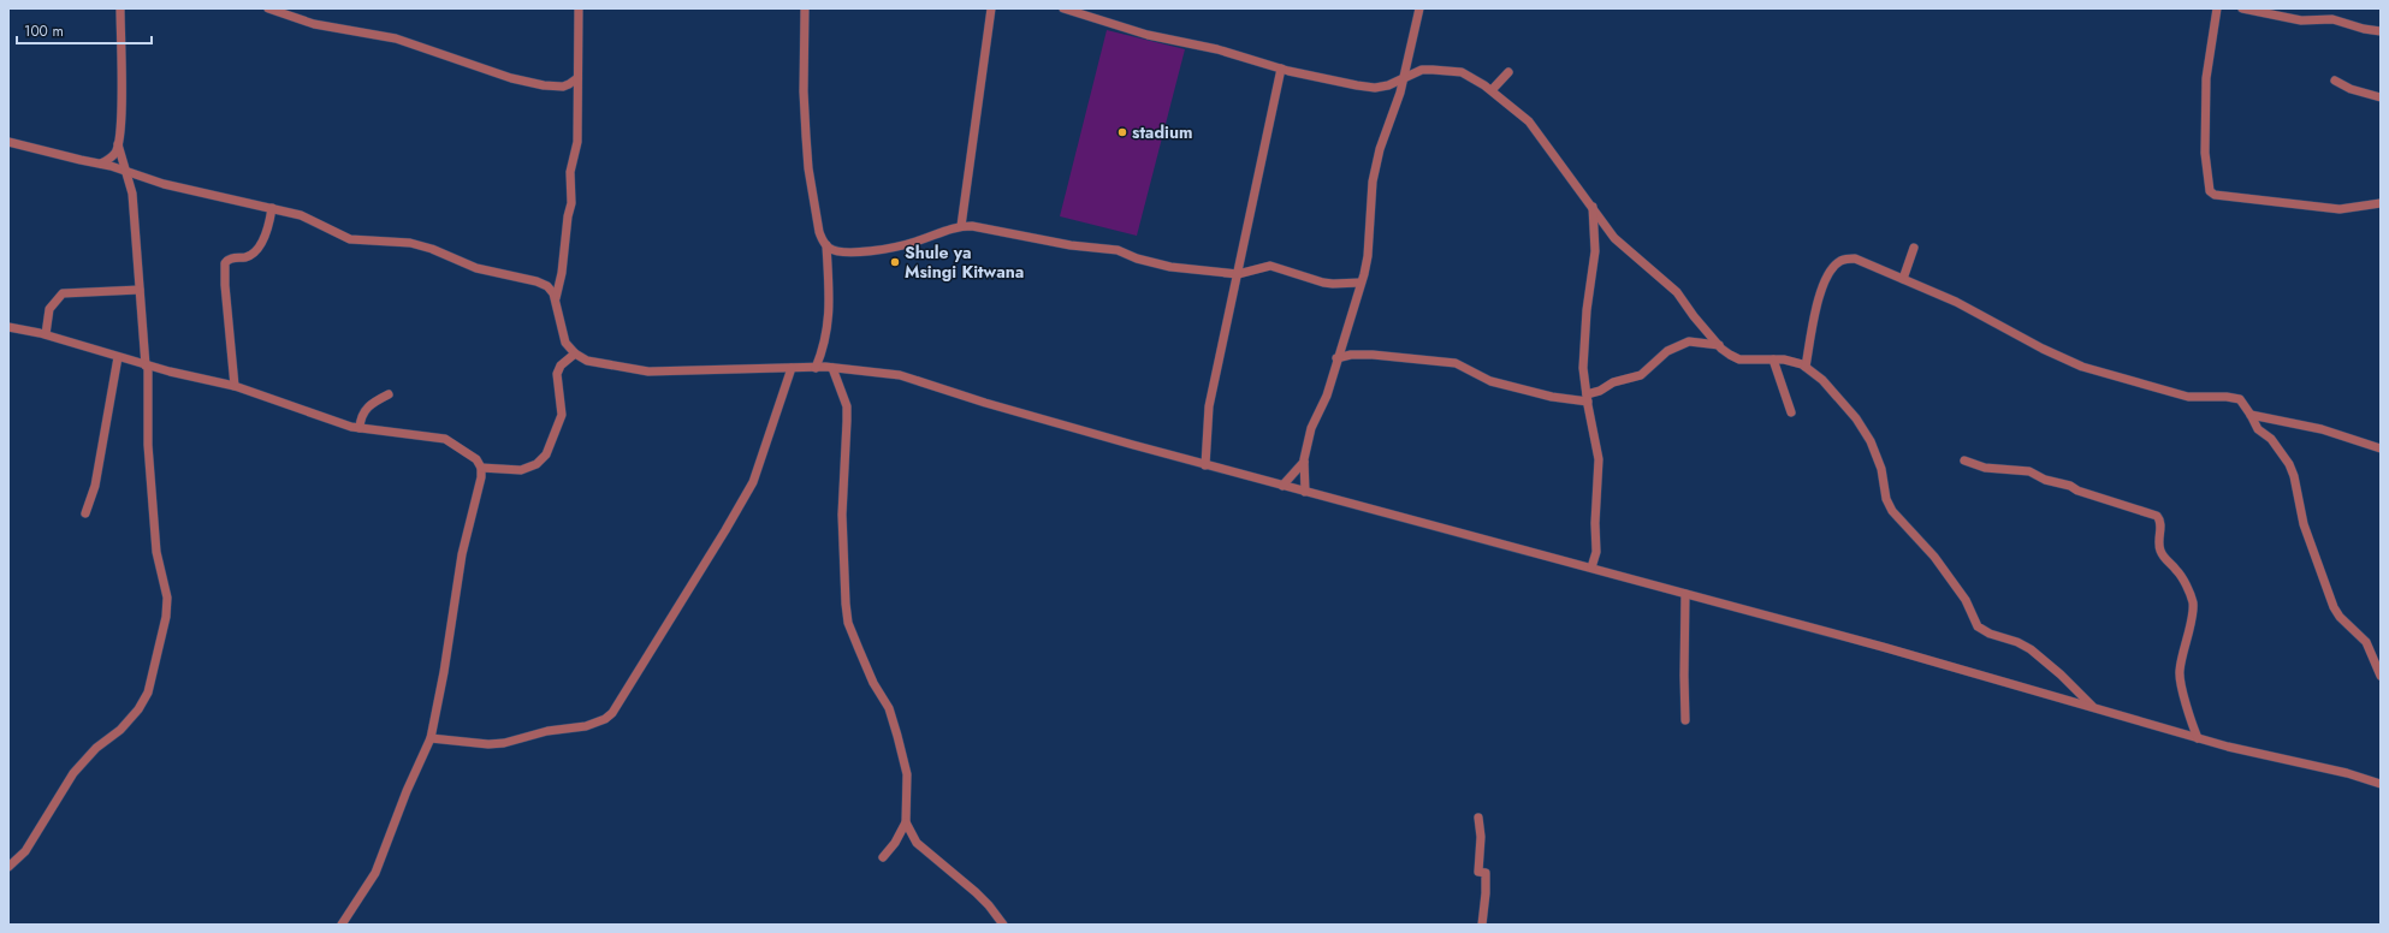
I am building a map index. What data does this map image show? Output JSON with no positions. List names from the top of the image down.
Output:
{
  "places": ["stadium", "Shule ya Msingi Kitwana"],
  "scale_bar": "100 m"
}
